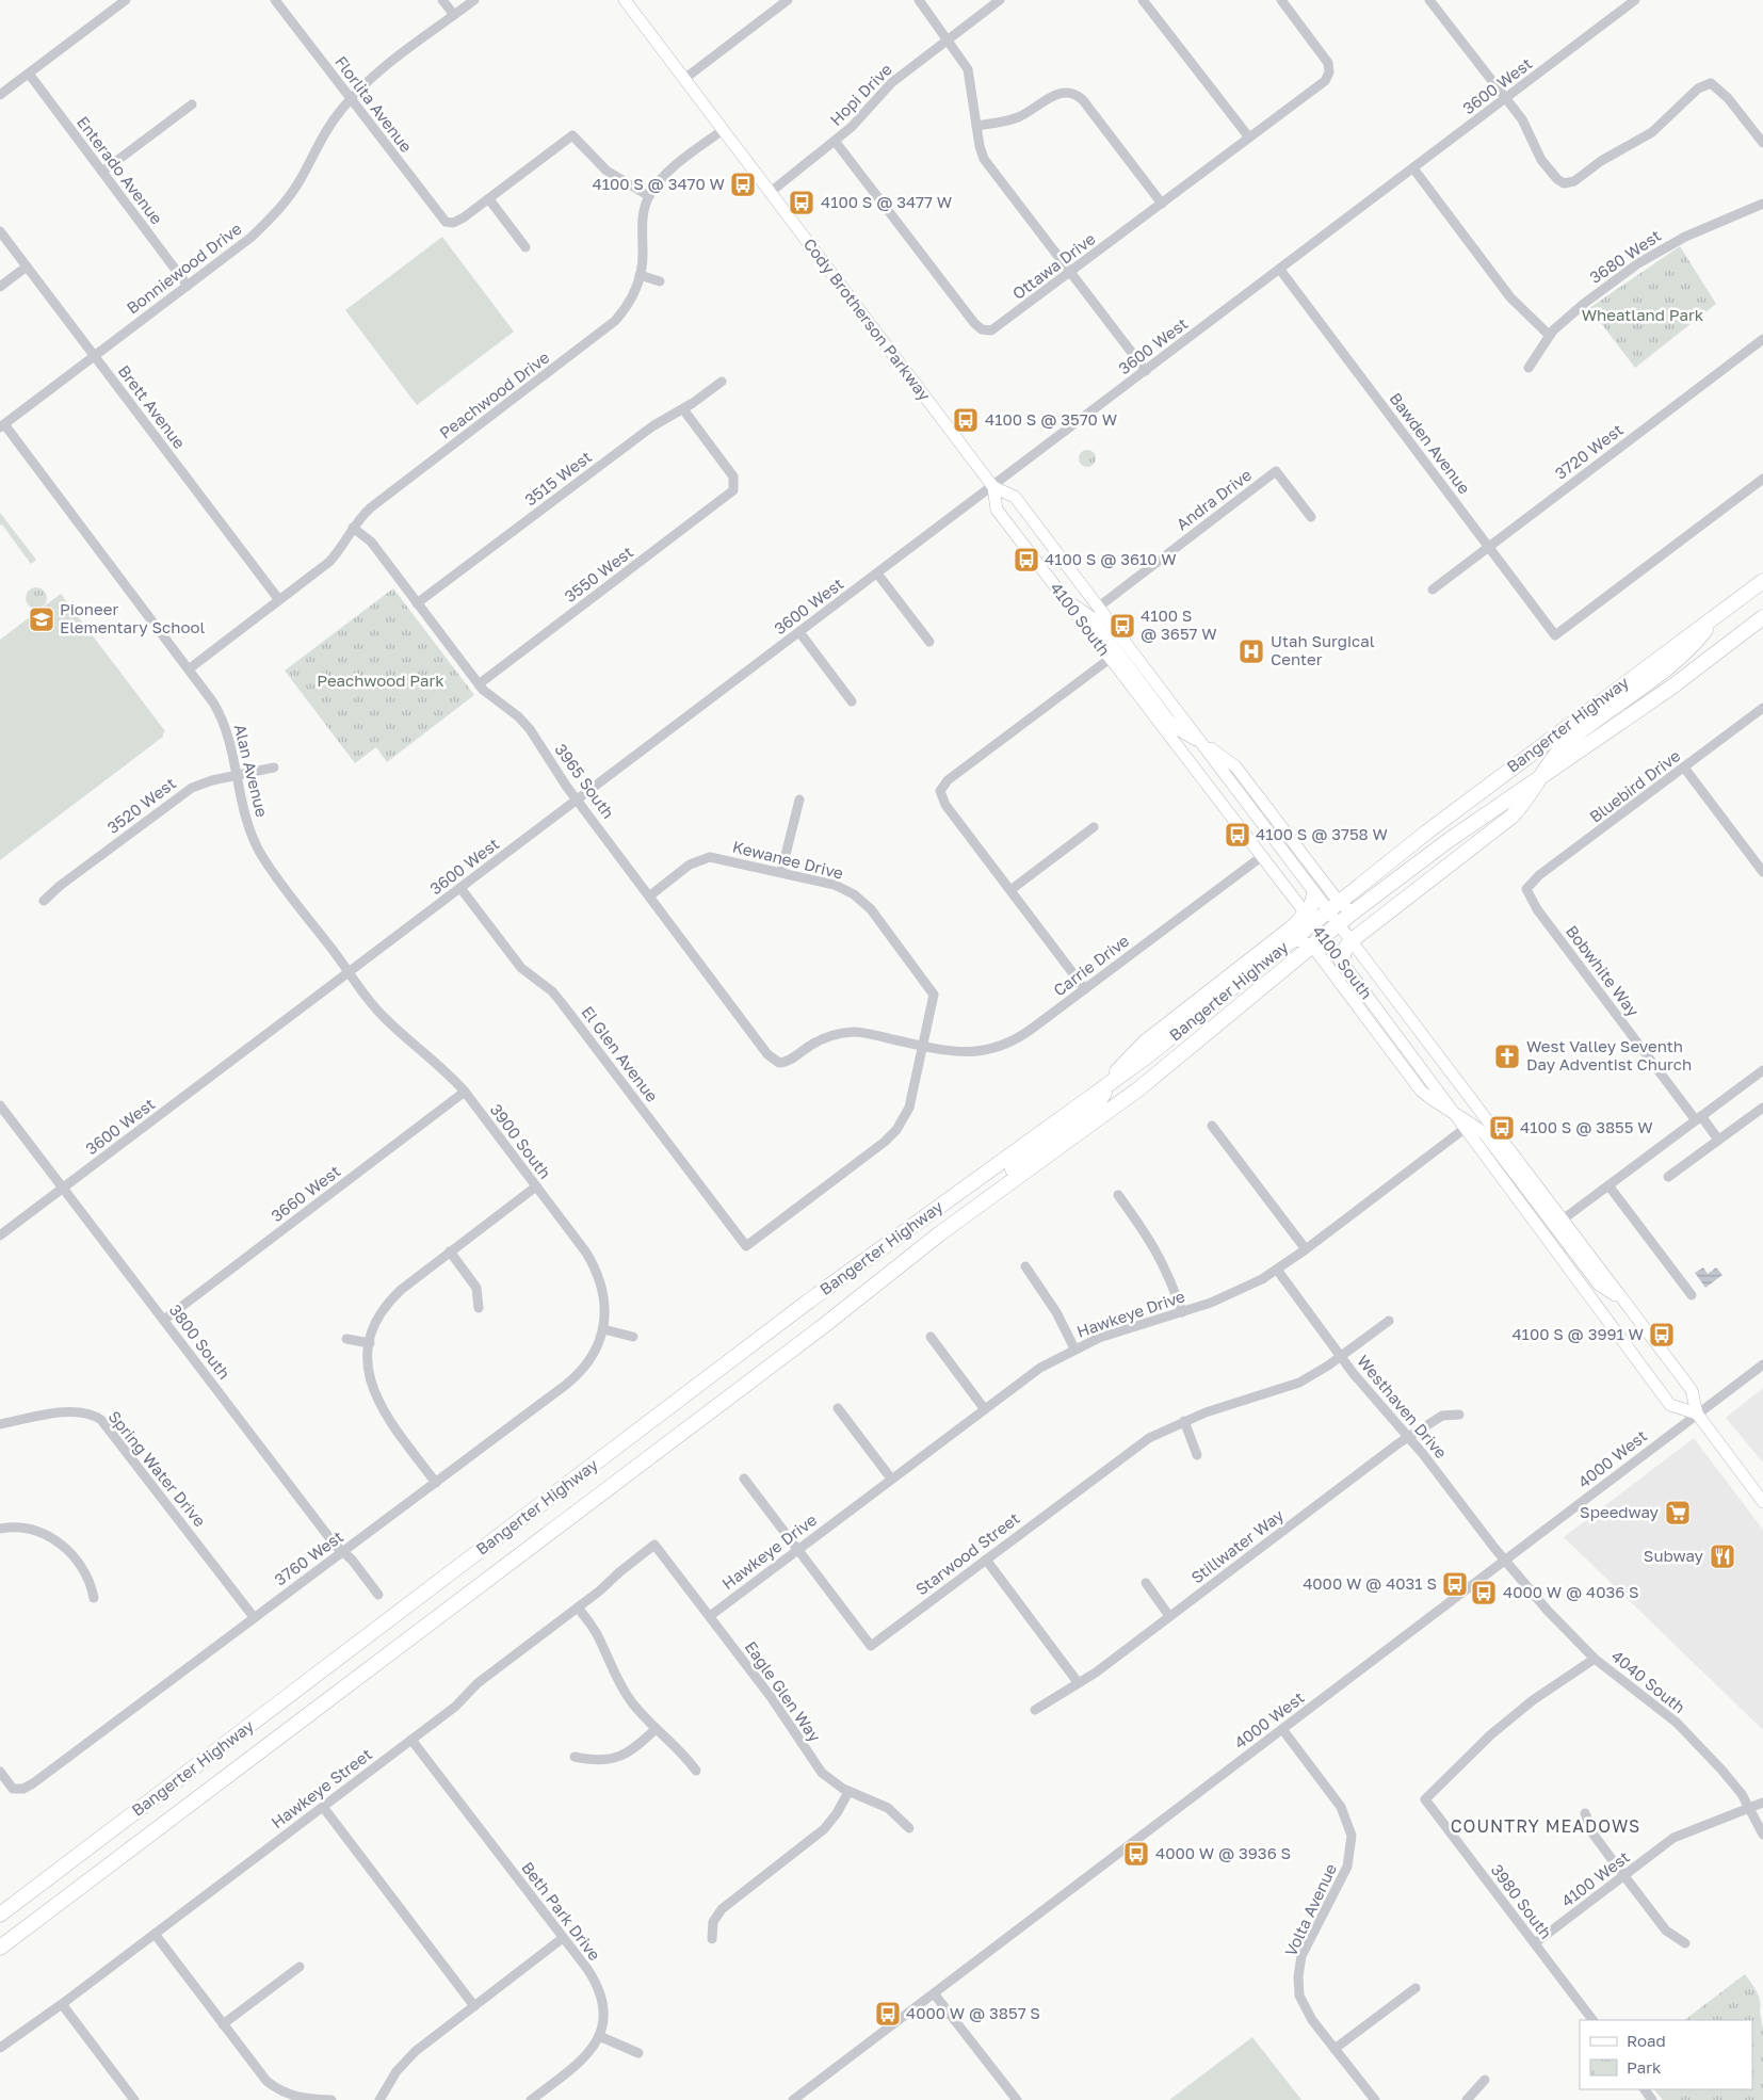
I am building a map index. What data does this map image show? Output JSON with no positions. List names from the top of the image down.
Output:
{
  "streets": {
    "highway": ["Bangerter Highway"],
    "main road": ["Cody Brotherson Parkway", "4100 South"],
    "street": [
      "3600 West",
      "Hopi Drive",
      "Florlita Avenue",
      "Enterado Avenue",
      "3680 West",
      "Ottawa Drive",
      "Bonniewood Drive",
      "Peachwood Drive",
      "Brett Avenue",
      "Bawden Avenue",
      "3720 West",
      "3515 West",
      "Andra Drive",
      "3550 West",
      "Alan Avenue",
      "3965 South",
      "Bluebird Drive",
      "3520 West",
      "Kewanee Drive",
      "Carrie Drive",
      "Bobwhite Way",
      "El Glen Avenue",
      "3900 South",
      "3660 West",
      "Hawkeye Drive",
      "3800 South",
      "Westhaven Drive",
      "4000 West",
      "Spring Water Drive",
      "Stillwater Way",
      "Starwood Street",
      "3760 West",
      "4040 South",
      "Eagle Glen Way",
      "Hawkeye Street",
      "4100 West",
      "3980 South",
      "Volta Avenue",
      "Beth Park Drive"
    ]
  },
  "crossings": [
    ["3600 West", "Cody Brotherson Parkway"],
    ["3600 West", "Bawden Avenue"],
    ["3600 West", "4100 South"],
    ["3600 West", "Alan Avenue"],
    ["3600 West", "3965 South"],
    ["3600 West", "El Glen Avenue"],
    ["3600 West", "3900 South"],
    ["3600 West", "3800 South"],
    ["Hopi Drive", "Ottawa Drive"],
    ["Hopi Drive", "Cody Brotherson Parkway"],
    ["Florlita Avenue", "Bonniewood Drive"],
    ["Enterado Avenue", "Bonniewood Drive"],
    ["Bonniewood Drive", "Brett Avenue"],
    ["Bonniewood Drive", "Alan Avenue"],
    ["Cody Brotherson Parkway", "Peachwood Drive"],
    ["Cody Brotherson Parkway", "4100 South"],
    ["Peachwood Drive", "Brett Avenue"],
    ["Peachwood Drive", "Alan Avenue"],
    ["Peachwood Drive", "3965 South"],
    ["Bawden Avenue", "3720 West"],
    ["3515 West", "3550 West"],
    ["3515 West", "3965 South"],
    ["Andra Drive", "4100 South"],
    ["3550 West", "3965 South"],
    ["4100 South", "Bangerter Highway"],
    ["4100 South", "Carrie Drive"],
    ["4100 South", "Hawkeye Drive"],
    ["4100 South", "4000 West"],
    ["Alan Avenue", "3520 West"],
    ["Alan Avenue", "3900 South"],
    ["3965 South", "Kewanee Drive"],
    ["3965 South", "Carrie Drive"],
    ["Bluebird Drive", "Bobwhite Way"],
    ["Kewanee Drive", "Carrie Drive"],
    ["Kewanee Drive", "El Glen Avenue"],
    ["3900 South", "3660 West"],
    ["3900 South", "3760 West"],
    ["3660 West", "3800 South"],
    ["Hawkeye Drive", "Westhaven Drive"],
    ["Hawkeye Drive", "Starwood Street"],
    ["Hawkeye Drive", "Eagle Glen Way"],
    ["3800 South", "3760 West"],
    ["Westhaven Drive", "4000 West"],
    ["Westhaven Drive", "Stillwater Way"],
    ["Westhaven Drive", "Starwood Street"],
    ["Westhaven Drive", "4040 South"],
    ["4000 West", "4040 South"],
    ["4000 West", "Volta Avenue"],
    ["Spring Water Drive", "3760 West"],
    ["4040 South", "4100 West"],
    ["4040 South", "3980 South"],
    ["Eagle Glen Way", "Hawkeye Street"],
    ["Hawkeye Street", "Beth Park Drive"],
    ["4100 West", "3980 South"]
  ],
  "districts": ["COUNTRY MEADOWS"],
  "parks": ["Wheatland Park", "Peachwood Park"],
  "places": {
    "bus stop": [
      "4100 S @ 3470 W",
      "4100 S @ 3477 W",
      "4100 S @ 3570 W",
      "4100 S @ 3610 W",
      "4100 S @ 3657 W",
      "4100 S @ 3758 W",
      "4100 S @ 3855 W",
      "4100 S @ 3991 W",
      "4000 W @ 4031 S",
      "4000 W @ 4036 S",
      "4000 W @ 3936 S",
      "4000 W @ 3857 S"
    ],
    "school or university": ["Pioneer Elementary School"],
    "hospital": ["Utah Surgical Center"],
    "church": ["West Valley Seventh Day Adventist Church"],
    "supermarket": ["Speedway"],
    "restaurant": ["Subway"]
  },
  "legend": ["Road", "Park"]
}
